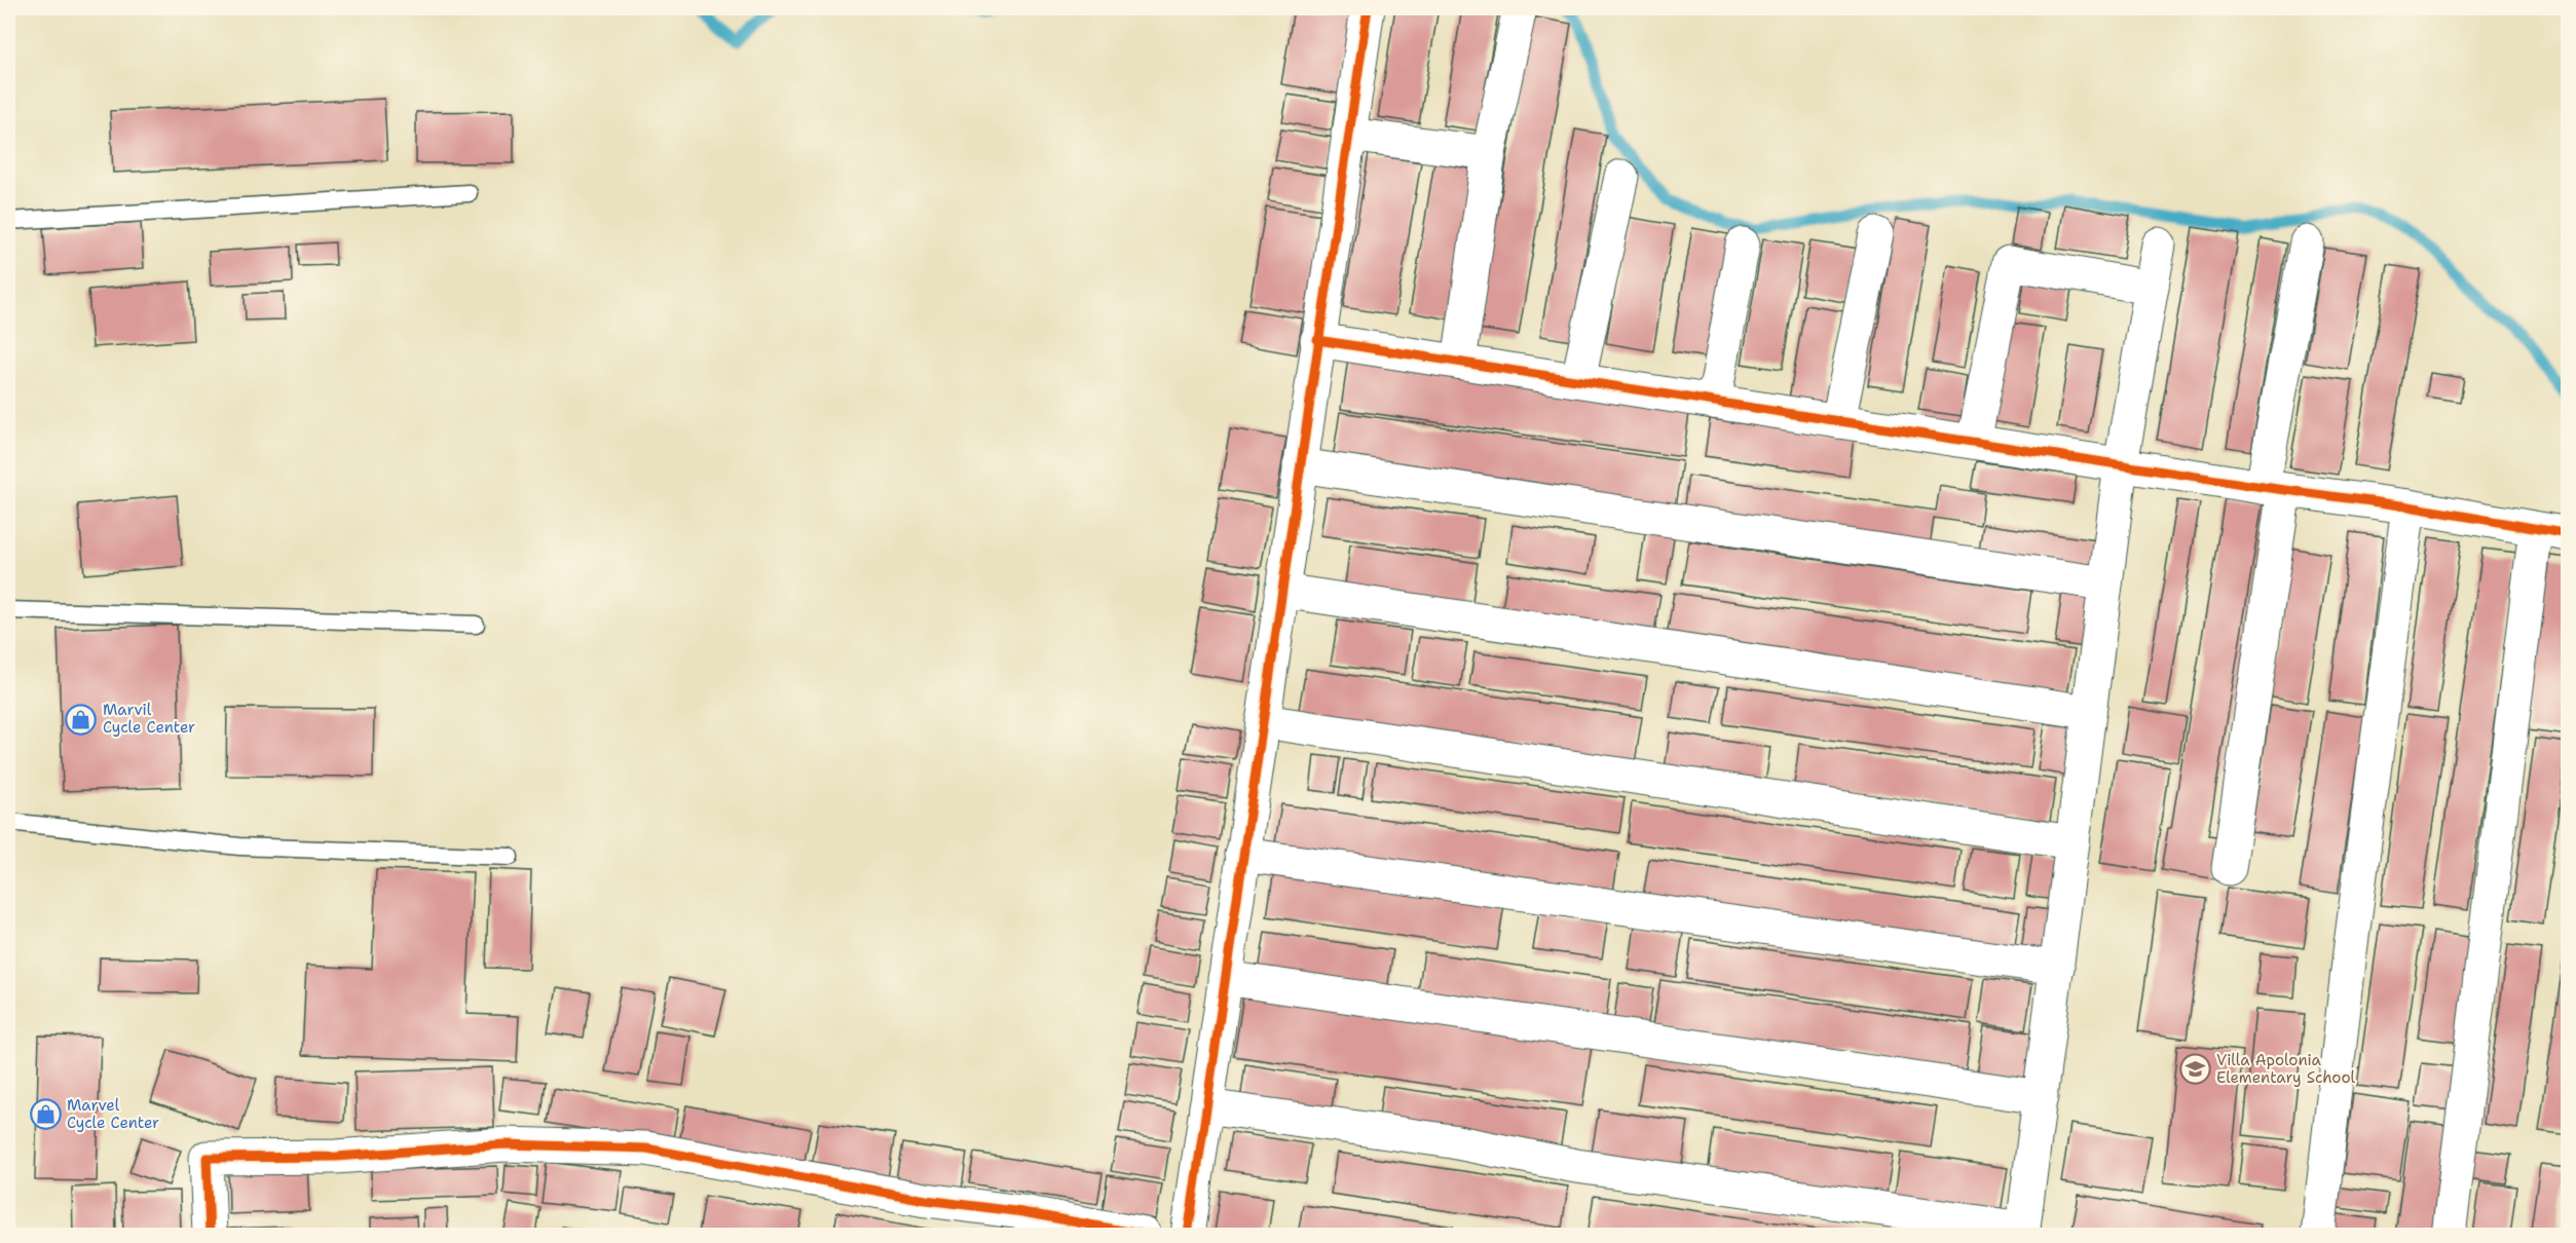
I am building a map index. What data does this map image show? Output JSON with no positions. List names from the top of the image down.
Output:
{
  "places": {
    "shop": ["Marvil Cycle Center", "Marvel Cycle Center"],
    "school or university": ["Villa Apolonia Elementary School"]
  }
}
